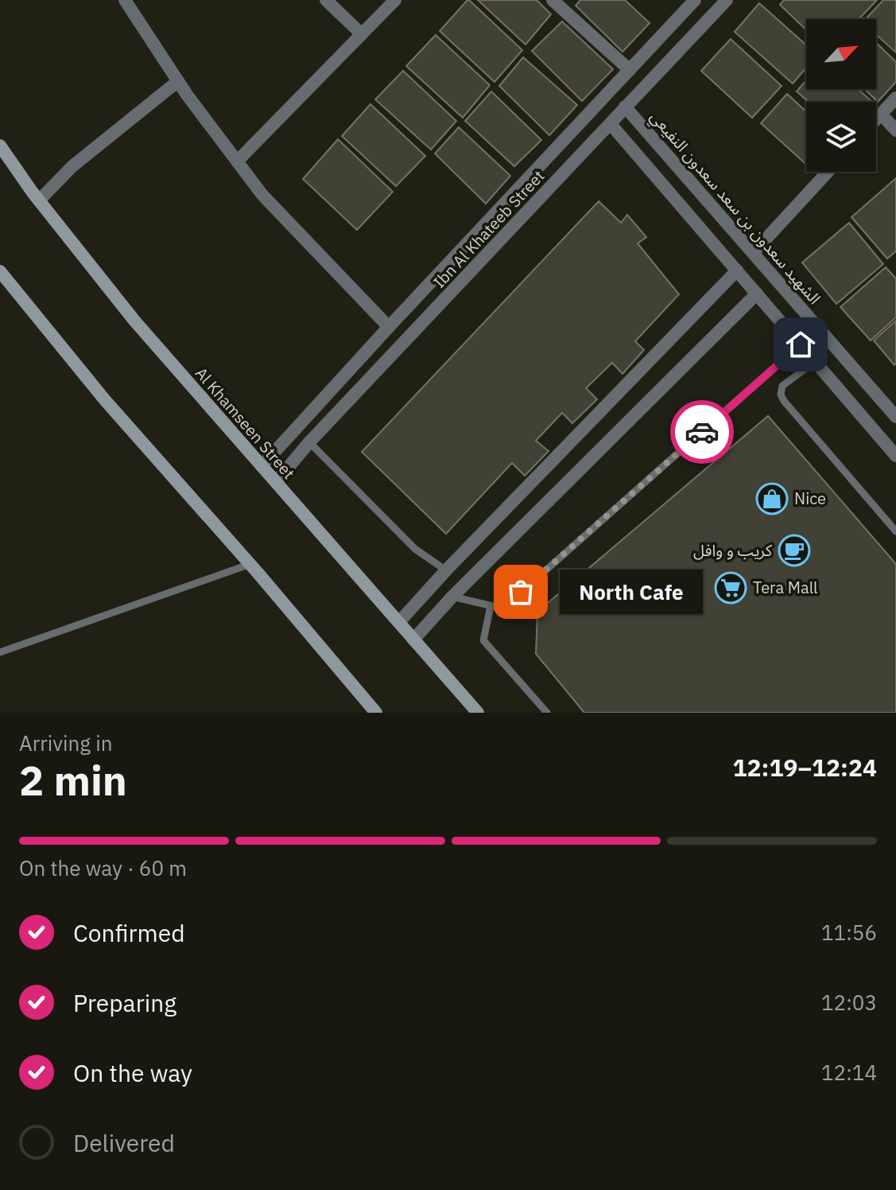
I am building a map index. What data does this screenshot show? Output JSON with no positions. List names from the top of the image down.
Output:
{
  "streets": {
    "street": ["الشهيد سعدون بن سعد سعدون النفيعي", "Ibn Al Khateeb Street", "Al Khamseen Street"]
  },
  "crossings": [
    ["الشهيد سعدون بن سعد سعدون النفيعي", "Ibn Al Khateeb Street"],
    ["Ibn Al Khateeb Street", "Al Khamseen Street"]
  ],
  "places": {
    "shop": ["Nice"],
    "cafe": ["كريب و وافل"],
    "supermarket": ["Tera Mall"],
    "other": ["North Cafe"]
  },
  "north": "top right",
  "page": {
    "bubble": "North Cafe",
    "heading": ["2 min", "Arriving in", "12:19–12:24"],
    "bar": "On the way · 60 m",
    "list": [
      ["Confirmed", "11:56"],
      ["Preparing", "12:03"],
      ["On the way", "12:14"],
      "Delivered"
    ]
  }
}
